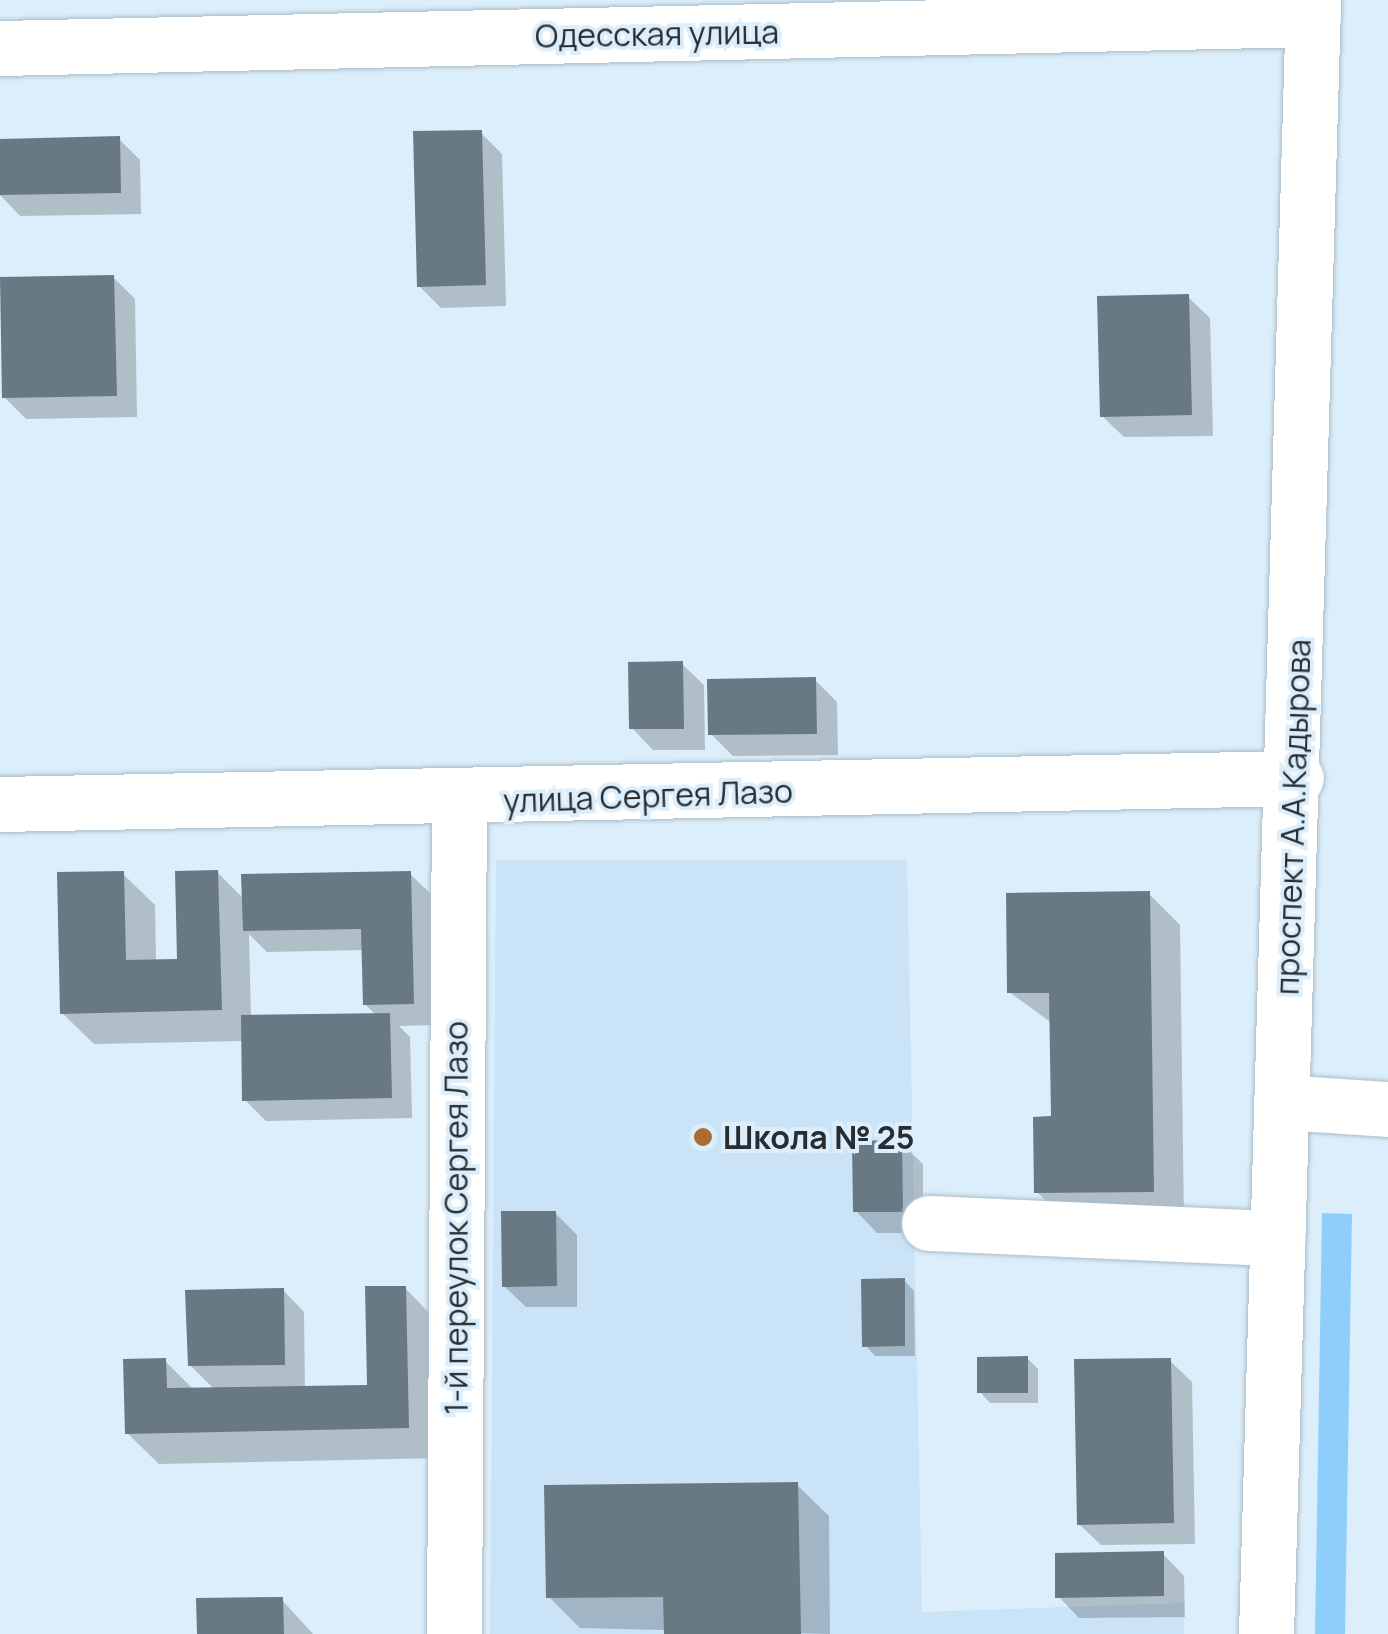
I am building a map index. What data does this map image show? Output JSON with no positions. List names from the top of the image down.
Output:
{
  "streets": {
    "street": [
      "Одесская улица",
      "улица Сергея Лазо",
      "проспект А.А.Кадырова",
      "1-й переулок Сергея Лазо"
    ]
  },
  "crossings": [
    ["Одесская улица", "проспект А.А.Кадырова"],
    ["улица Сергея Лазо", "проспект А.А.Кадырова"],
    ["улица Сергея Лазо", "1-й переулок Сергея Лазо"]
  ],
  "places": ["Школа № 25"]
}
